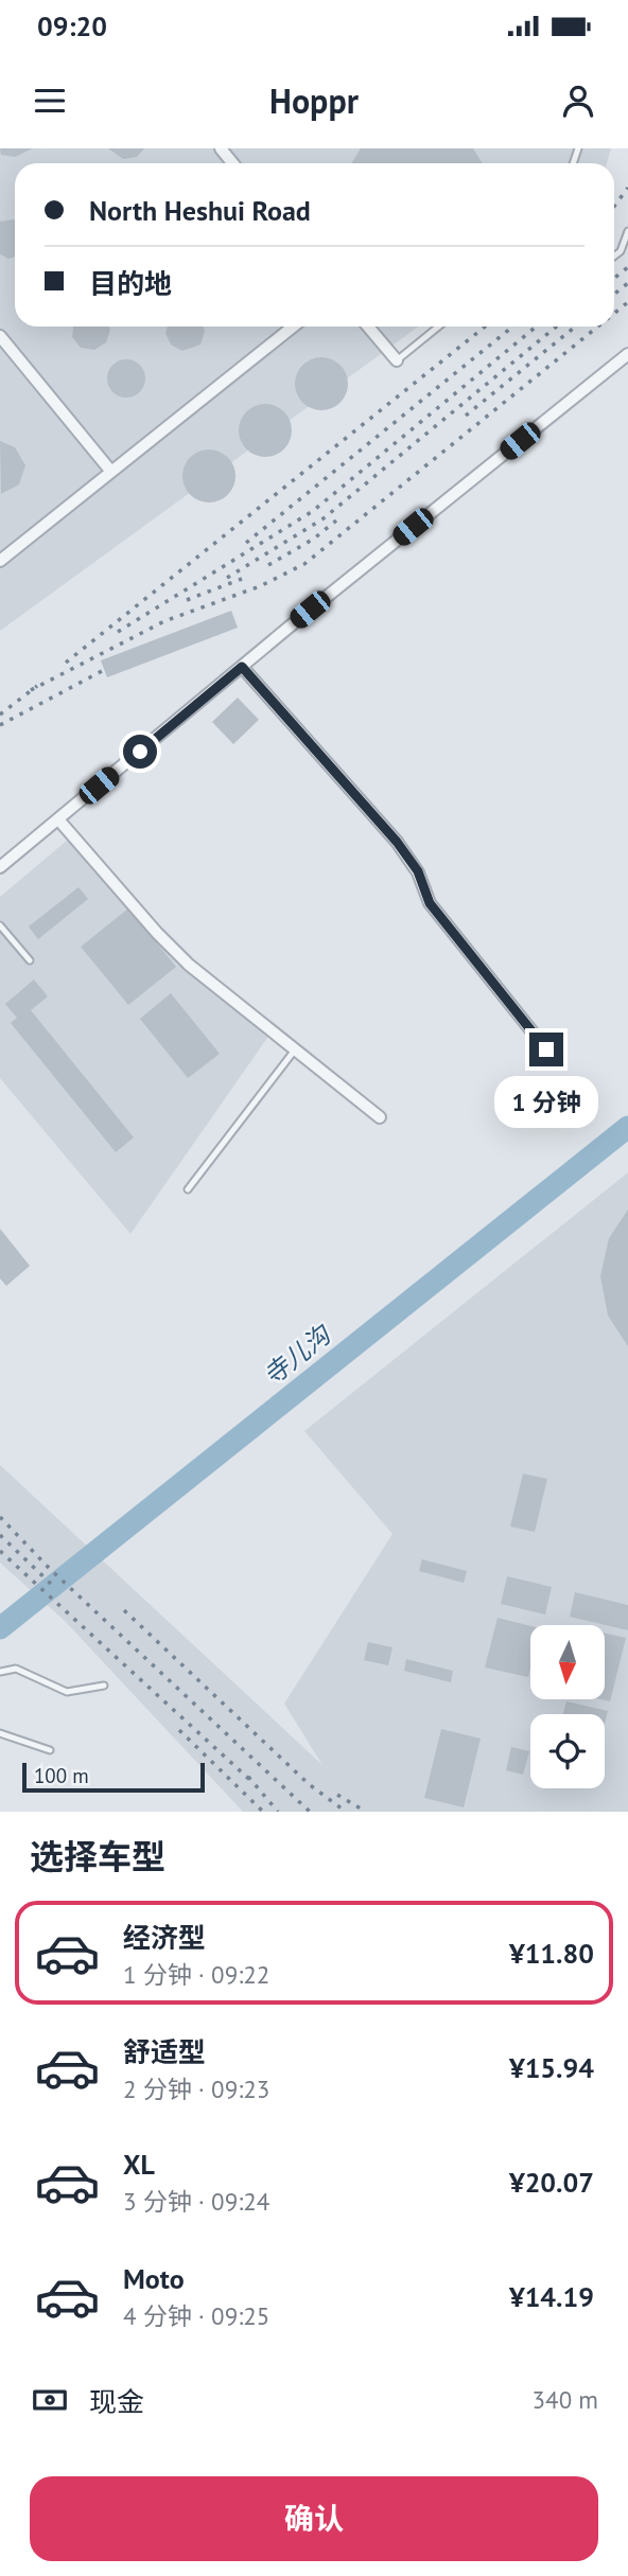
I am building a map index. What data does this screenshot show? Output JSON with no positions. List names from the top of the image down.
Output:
{
  "water": ["寺儿沟"],
  "scale_bar": "100 m",
  "north": "bottom",
  "page": {
    "status": "09:20",
    "header": "Hoppr",
    "banner": ["North Heshui Road", "目的地"],
    "bubble": "1 分钟",
    "scale": "100 m",
    "heading": "选择车型",
    "list": [
      {
        "name": "经济型",
        "note": "1 分钟 · 09:22",
        "value": "¥11.80"
      },
      {
        "name": "舒适型",
        "note": "2 分钟 · 09:23",
        "value": "¥15.94"
      },
      {
        "name": "XL",
        "note": "3 分钟 · 09:24",
        "value": "¥20.07"
      },
      {
        "name": "Moto",
        "note": "4 分钟 · 09:25",
        "value": "¥14.19"
      }
    ],
    "pay": ["现金", "340 m"],
    "buttons": "确认"
  }
}
